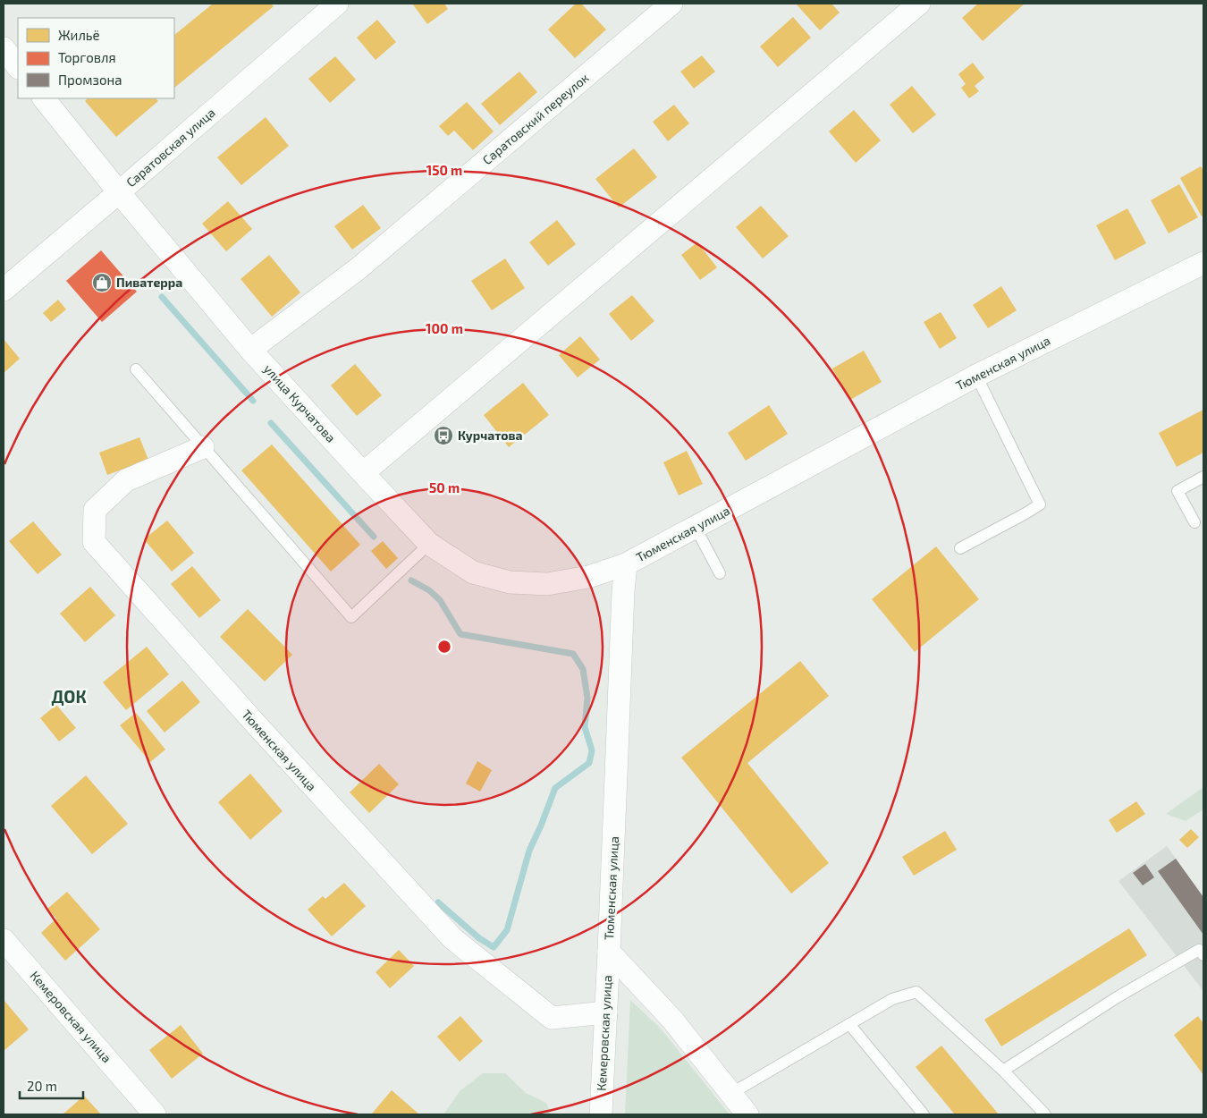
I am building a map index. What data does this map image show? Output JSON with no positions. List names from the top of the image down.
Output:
{
  "streets": {
    "street": [
      "Саратовский переулок",
      "Саратовская улица",
      "Тюменская улица",
      "улица Курчатова",
      "Кемеровская улица"
    ]
  },
  "crossings": [
    ["Саратовский переулок", "улица Курчатова"],
    ["Саратовская улица", "улица Курчатова"],
    ["Тюменская улица", "улица Курчатова"],
    ["Тюменская улица", "Кемеровская улица"]
  ],
  "districts": ["ДОК"],
  "places": {
    "shop": ["Пиватерра"],
    "bus stop": ["Курчатова"]
  },
  "legend": ["Жильё", "Торговля", "Промзона"],
  "scale_bar": "20 m",
  "rings": ["150 m", "100 m", "50 m"]
}
